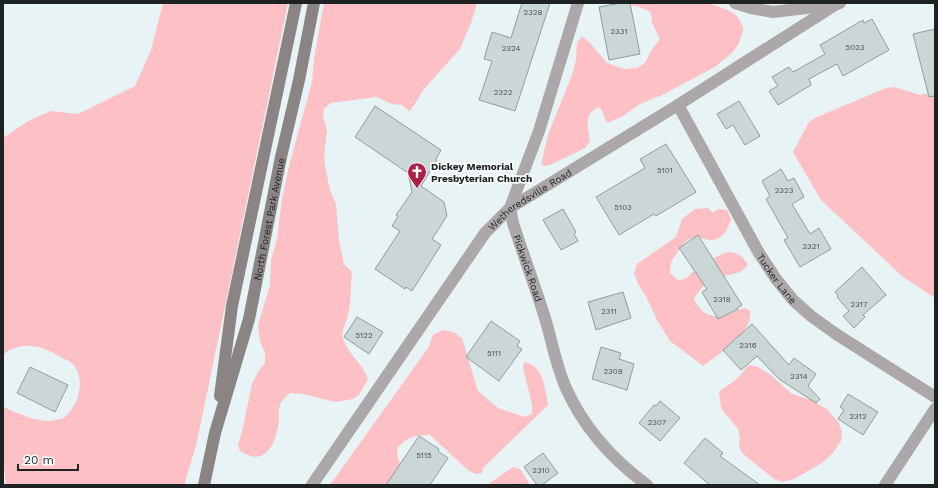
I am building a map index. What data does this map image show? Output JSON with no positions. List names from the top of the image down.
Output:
{
  "streets": {
    "main road": ["North Forest Park Avenue"],
    "street": ["Wetheredsville Road", "Pickwick Road", "Tucker Lane"]
  },
  "crossings": [
    ["Wetheredsville Road", "Pickwick Road"],
    ["Wetheredsville Road", "Tucker Lane"]
  ],
  "places": {
    "church": ["Dickey Memorial Presbyterian Church"]
  },
  "house_numbers": [
    "2328",
    "2331",
    "5023",
    "2324",
    "2322",
    "5101",
    "2323",
    "5103",
    "2321",
    "2318",
    "2317",
    "2311",
    "5122",
    "2316",
    "5111",
    "2309",
    "2314",
    "2312",
    "2307",
    "5115",
    "2310"
  ],
  "scale_bar": "20 m"
}
